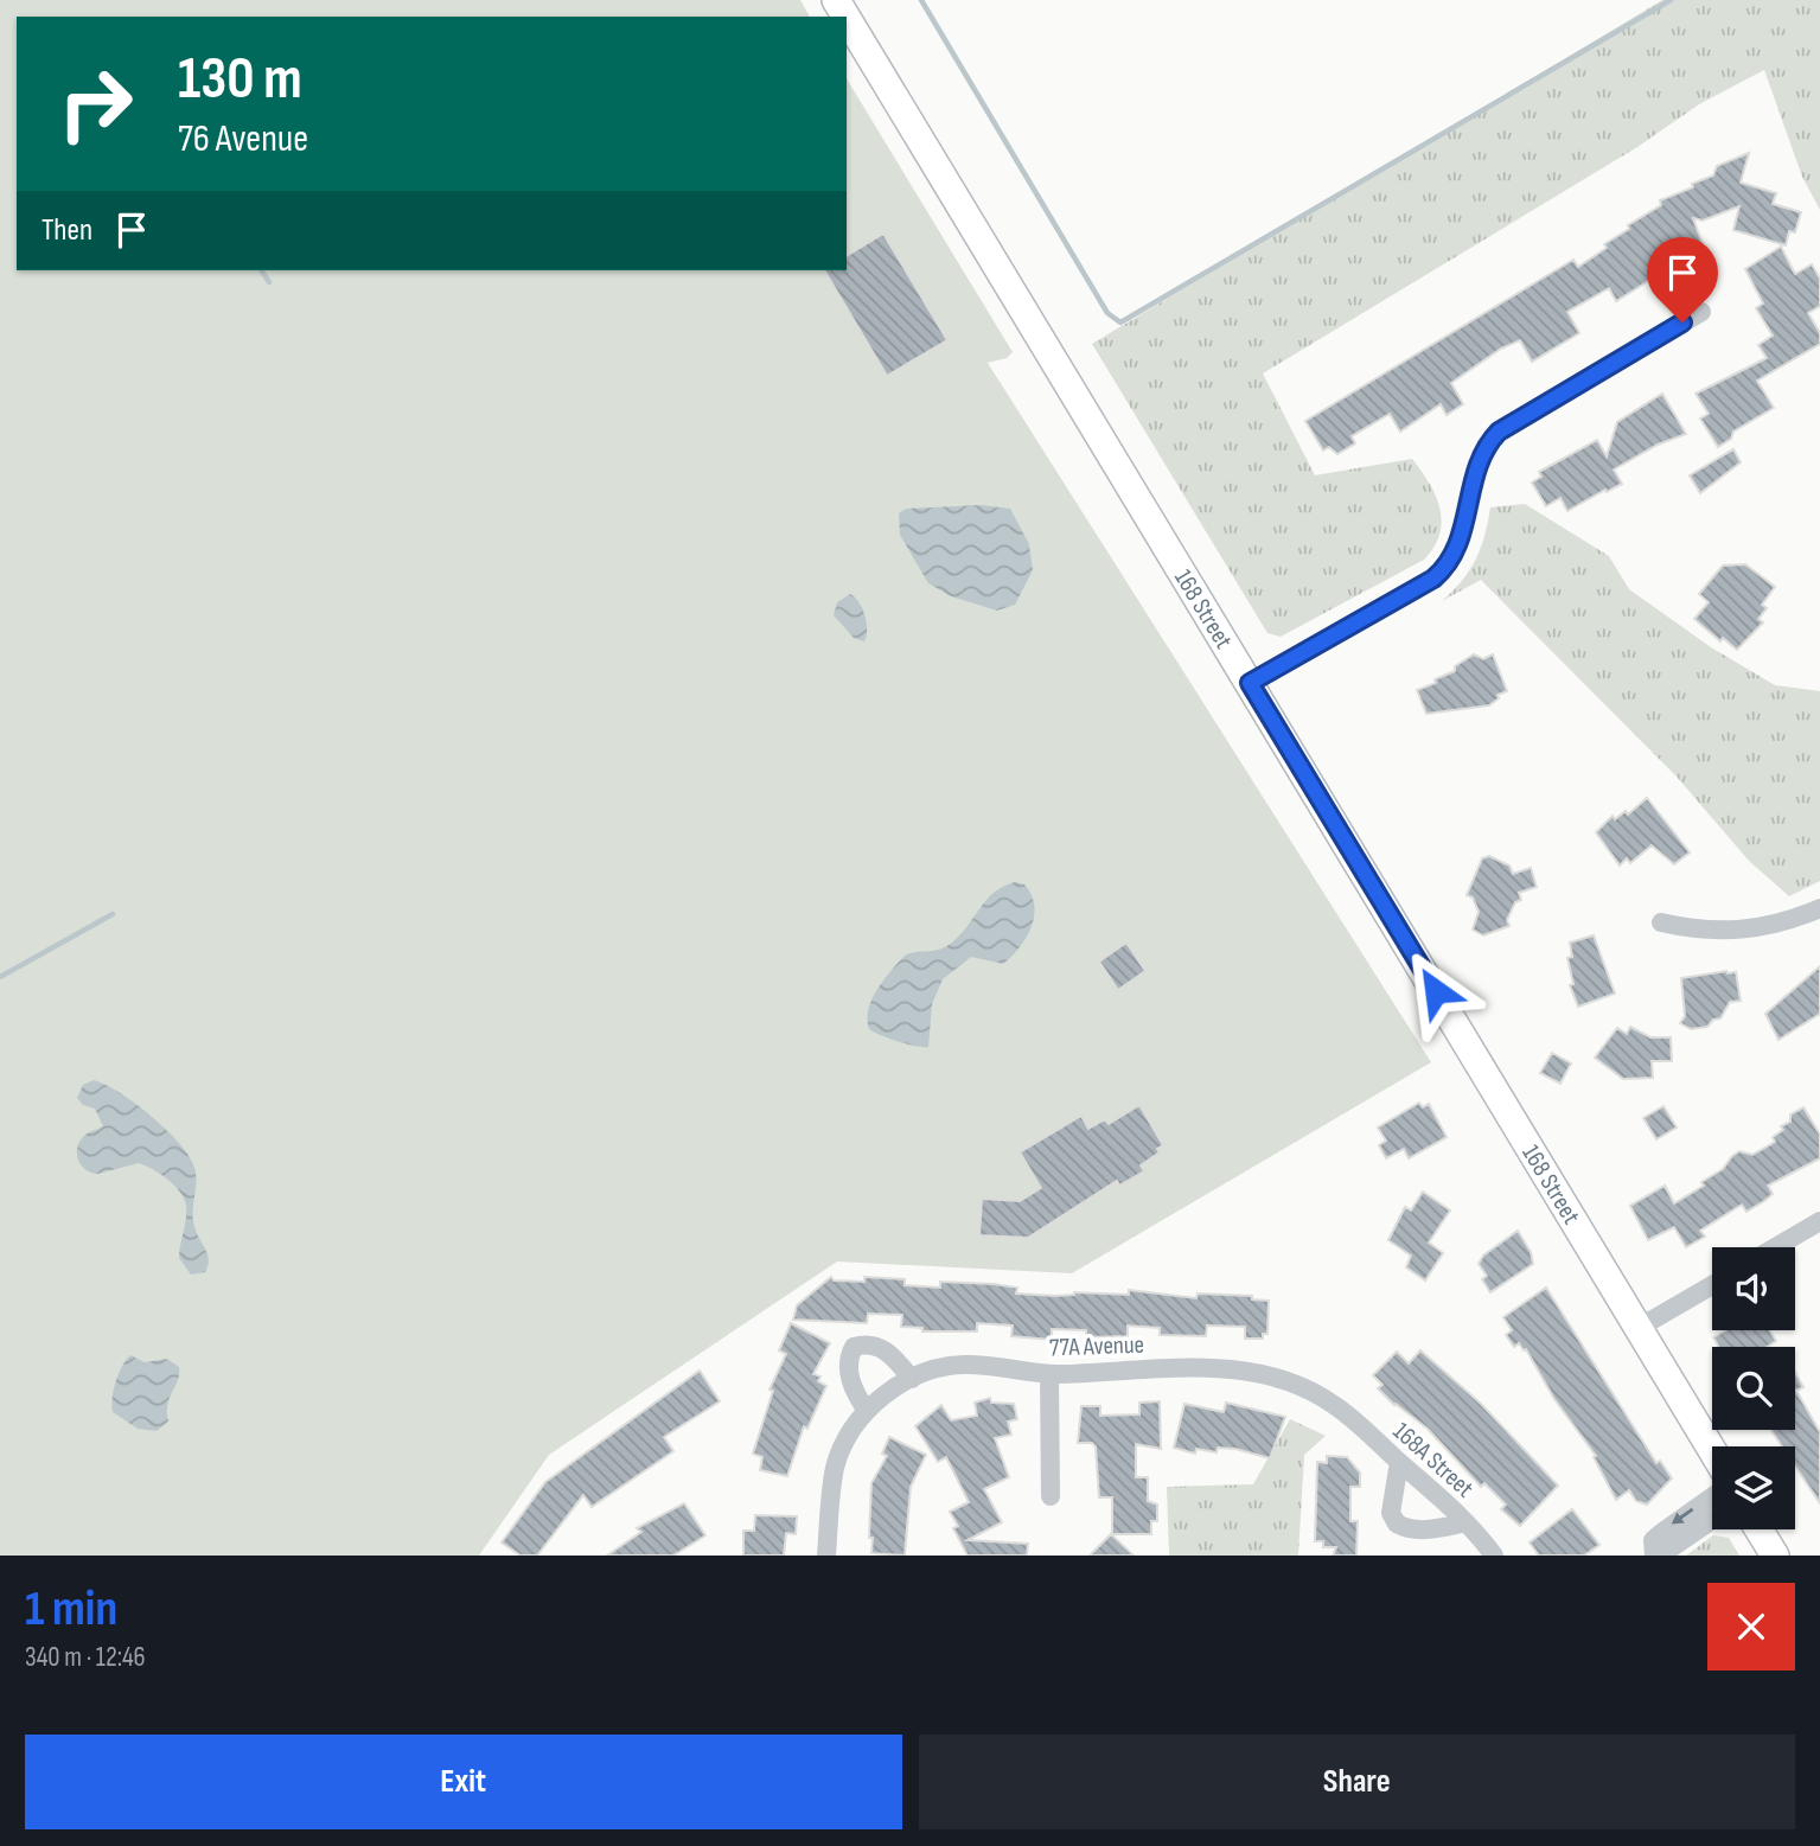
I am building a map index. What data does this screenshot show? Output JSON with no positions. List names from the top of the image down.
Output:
{
  "streets": {
    "main road": ["168 Street"],
    "street": ["77A Avenue", "168A Street"]
  },
  "crossings": [
    ["77A Avenue", "168A Street"]
  ],
  "page": {
    "turn": ["130 m", "76 Avenue"],
    "then": "Then",
    "heading": ["1 min", "340 m · 12:46"],
    "buttons": ["Exit", "Share"]
  }
}
